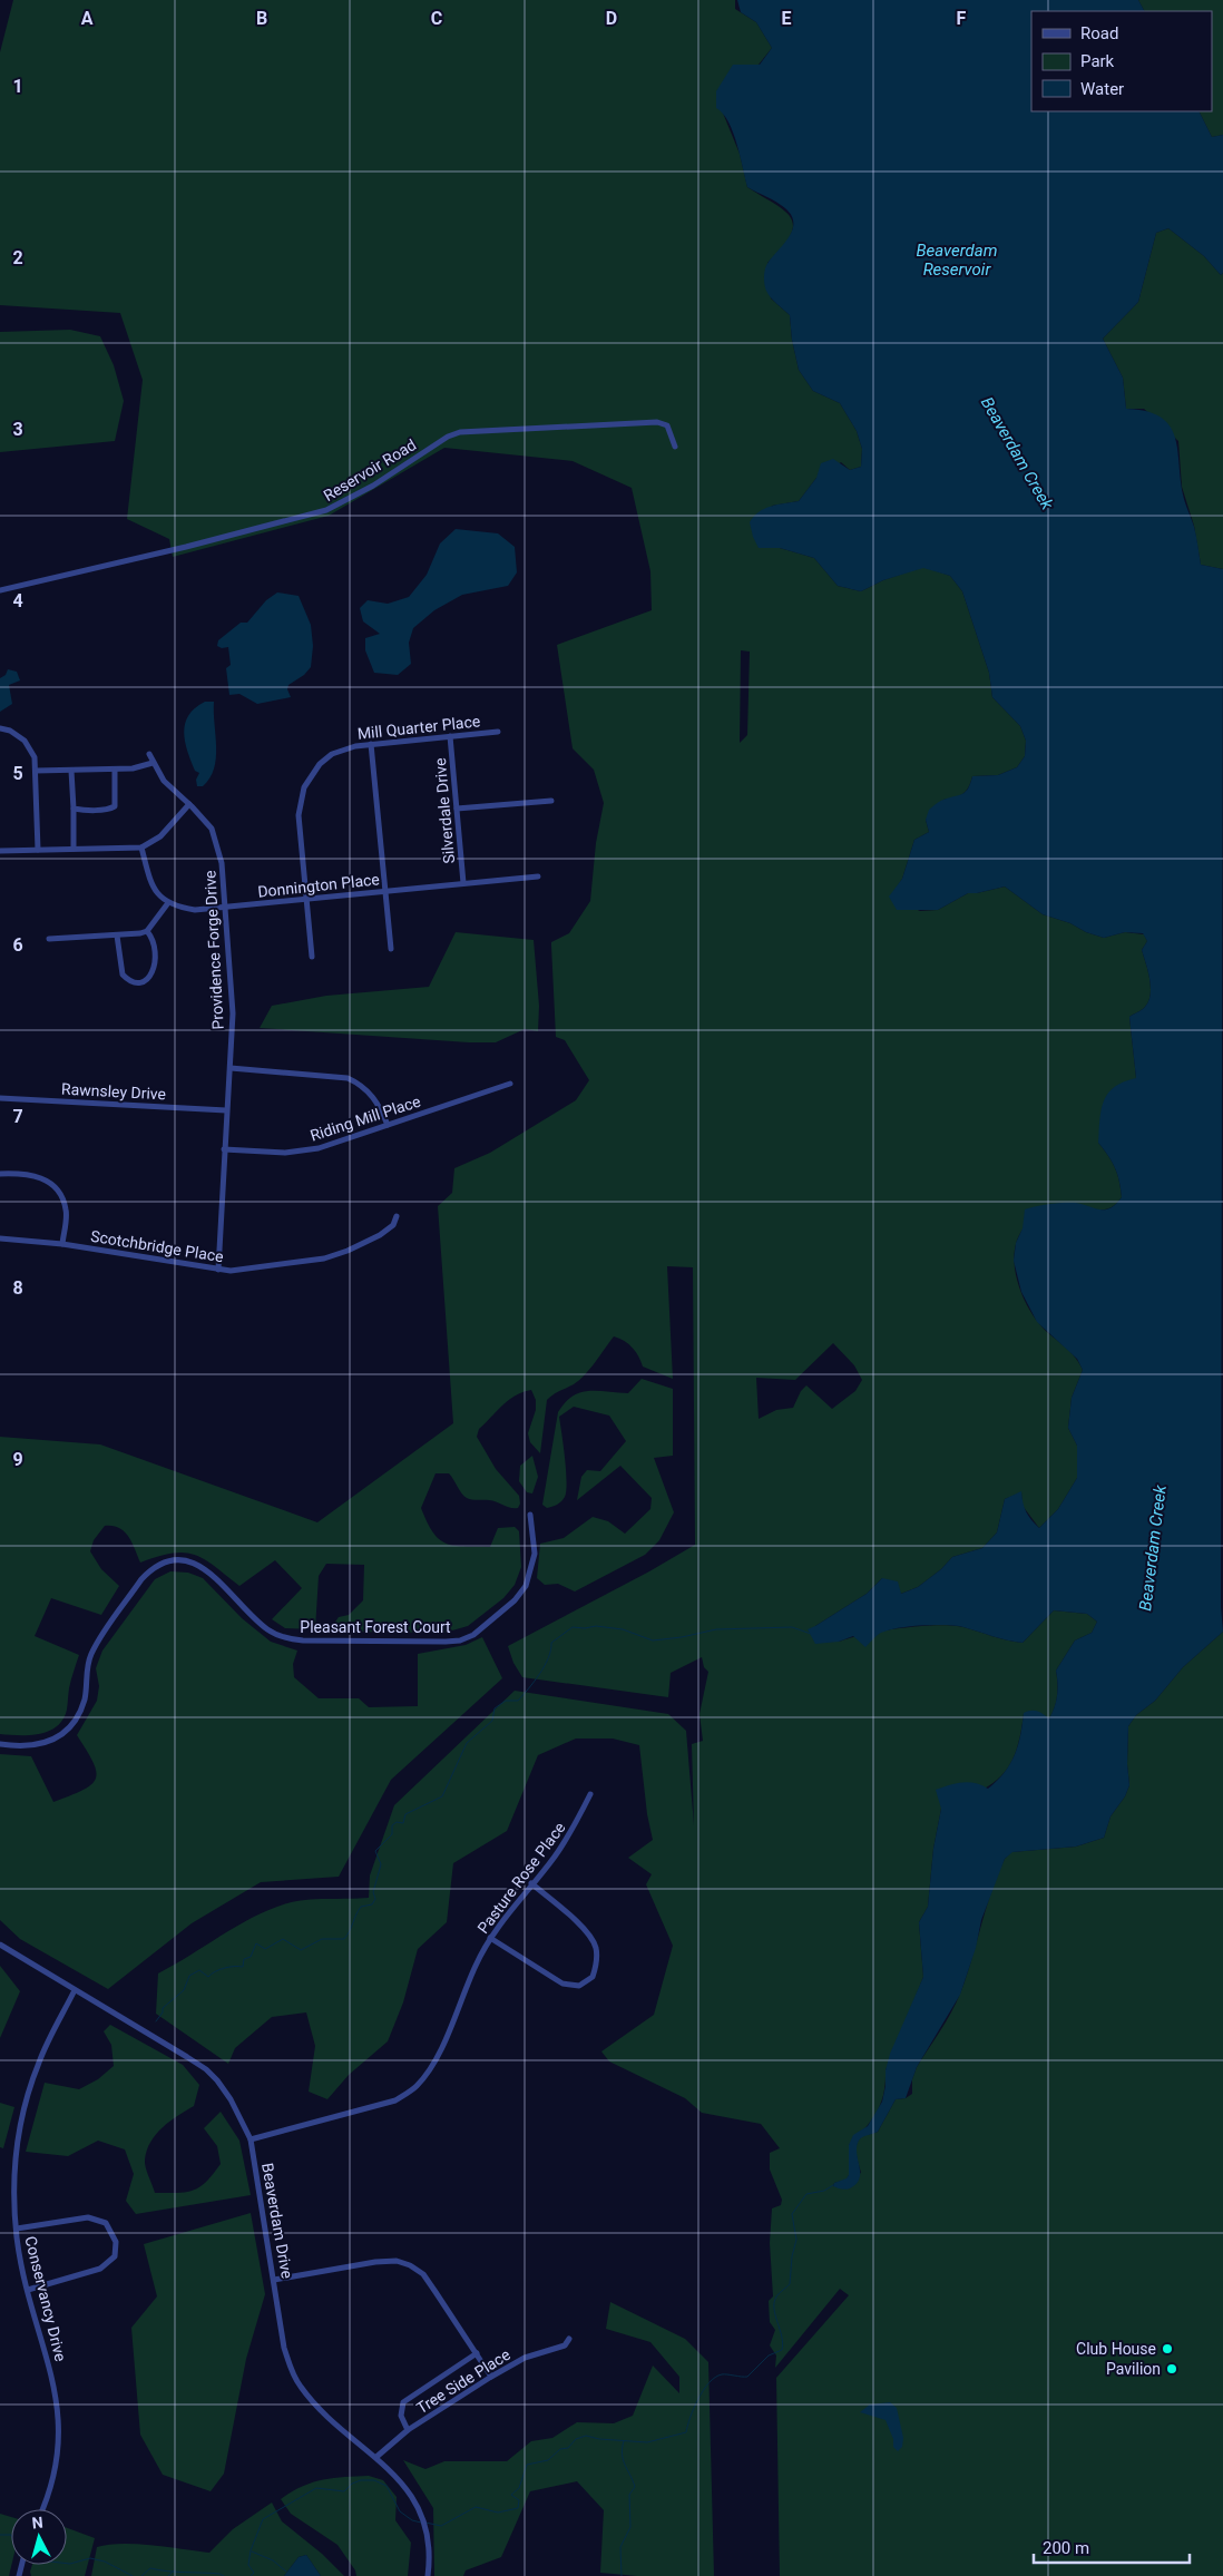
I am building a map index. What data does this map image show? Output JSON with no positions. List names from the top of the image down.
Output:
{
  "streets": {
    "street": [
      "Reservoir Road",
      "Mill Quarter Place",
      "Silverdale Drive",
      "Donnington Place",
      "Providence Forge Drive",
      "Rawnsley Drive",
      "Riding Mill Place",
      "Scotchbridge Place",
      "Pleasant Forest Court",
      "Pasture Rose Place",
      "Beaverdam Drive",
      "Conservancy Drive",
      "Tree Side Place"
    ]
  },
  "crossings": [
    ["Mill Quarter Place", "Silverdale Drive"],
    ["Mill Quarter Place", "Donnington Place"],
    ["Silverdale Drive", "Donnington Place"],
    ["Donnington Place", "Providence Forge Drive"],
    ["Providence Forge Drive", "Rawnsley Drive"],
    ["Providence Forge Drive", "Riding Mill Place"],
    ["Providence Forge Drive", "Scotchbridge Place"],
    ["Pasture Rose Place", "Beaverdam Drive"],
    ["Beaverdam Drive", "Conservancy Drive"],
    ["Beaverdam Drive", "Tree Side Place"]
  ],
  "water": ["Beaverdam Reservoir", "Beaverdam Creek"],
  "places": ["Club House", "Pavilion"],
  "legend": ["Road", "Park", "Water"],
  "scale_bar": "200 m",
  "north": "top",
  "grid": {
    "columns": [
      "A",
      "B",
      "C",
      "D",
      "E",
      "F"
    ],
    "rows": [
      "1",
      "2",
      "3",
      "4",
      "5",
      "6",
      "7",
      "8",
      "9"
    ]
  }
}
